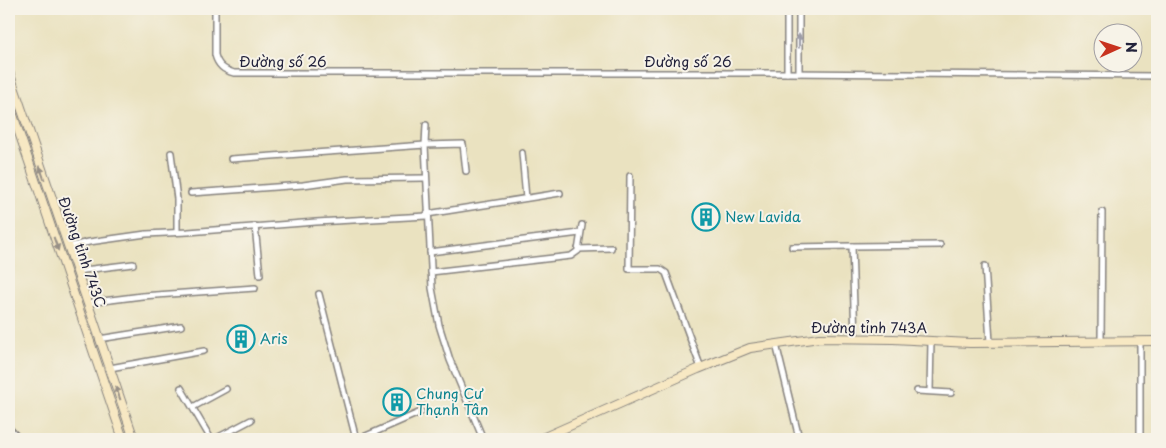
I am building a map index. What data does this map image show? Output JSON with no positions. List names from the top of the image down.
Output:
{
  "streets": {
    "main road": ["Đường tỉnh 743C", "Đường tỉnh 743A"],
    "street": ["Đường số 26"]
  },
  "places": {
    "building": ["New Lavida", "Aris", "Chung Cư Thạnh Tân"]
  },
  "north": "right"
}
